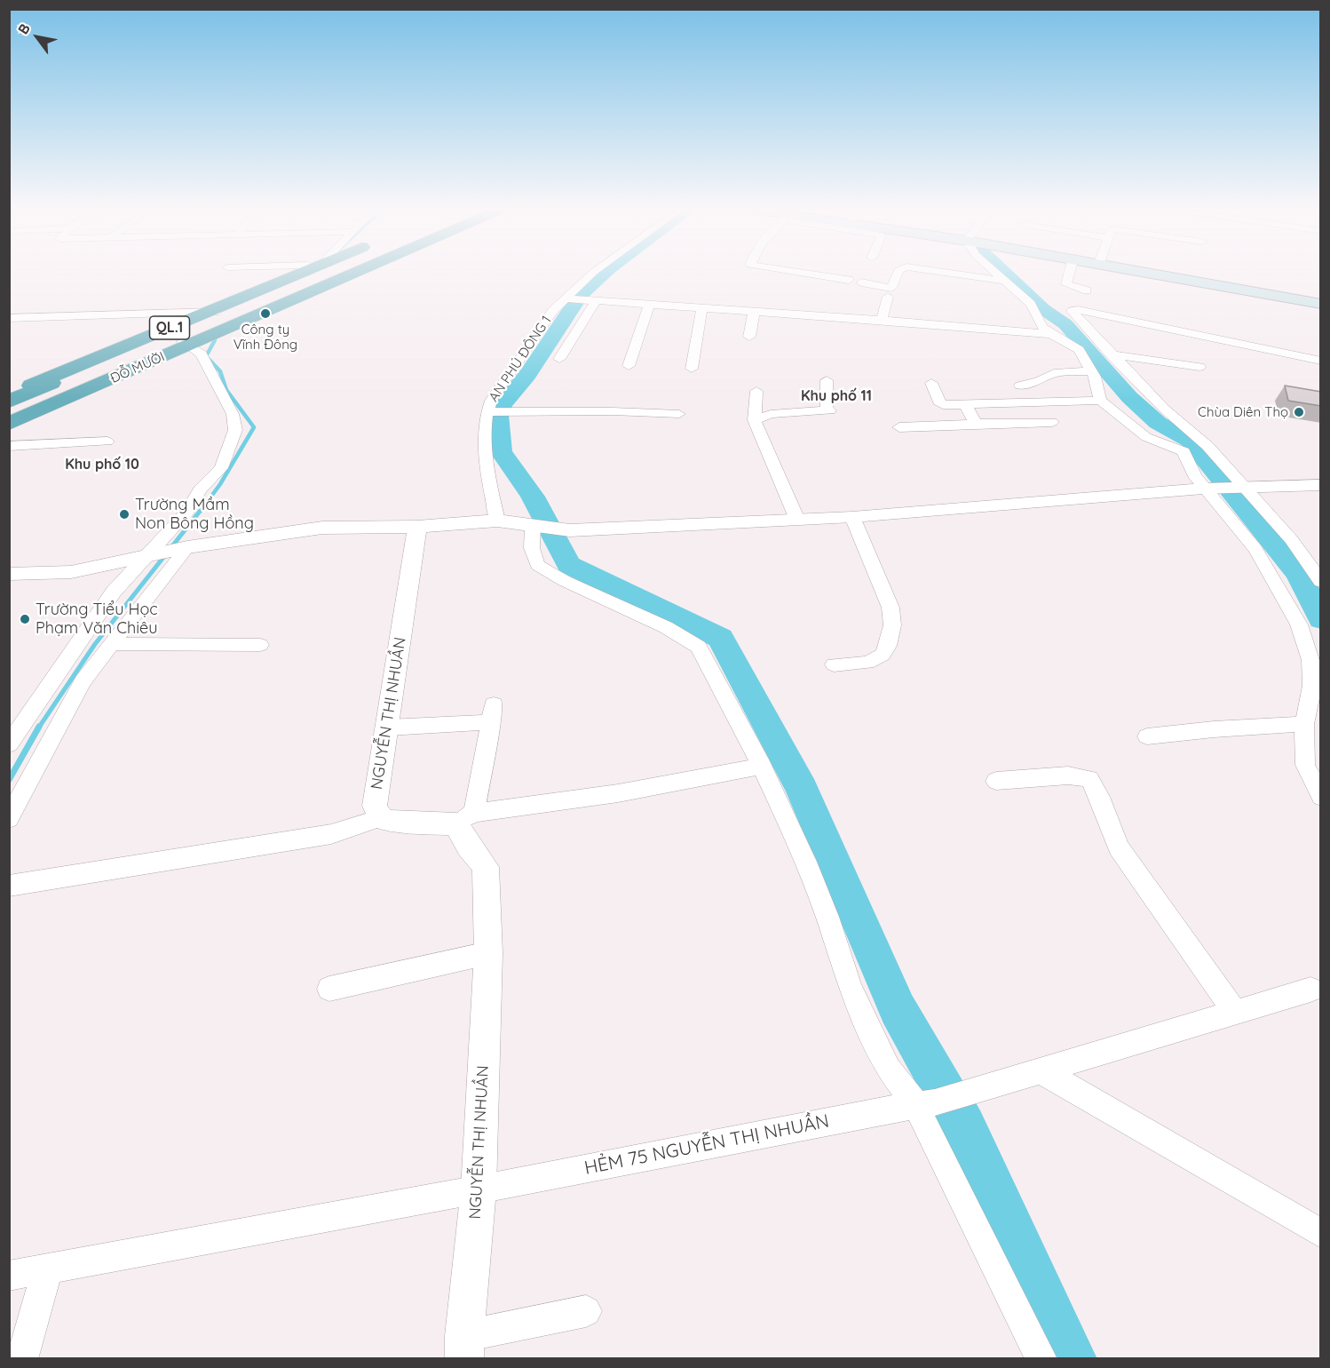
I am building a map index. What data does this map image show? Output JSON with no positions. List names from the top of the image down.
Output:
{
  "streets": {
    "highway": ["QL.1", "ĐỖ MƯỜI"],
    "street": ["AN PHÚ ĐÔNG 1", "NGUYỄN THỊ NHUẦN", "HẺM 75 NGUYỄN THỊ NHUẦN"]
  },
  "crossings": [
    ["NGUYỄN THỊ NHUẦN", "HẺM 75 NGUYỄN THỊ NHUẦN"]
  ],
  "districts": ["Khu phố 11", "Khu phố 10"],
  "places": [
    "Công ty Vĩnh Đông",
    "Chùa Diên Thọ",
    "Trường Mầm Non Bông Hồng",
    "Trường Tiểu Học Phạm Văn Chiêu"
  ],
  "north": "top left"
}
